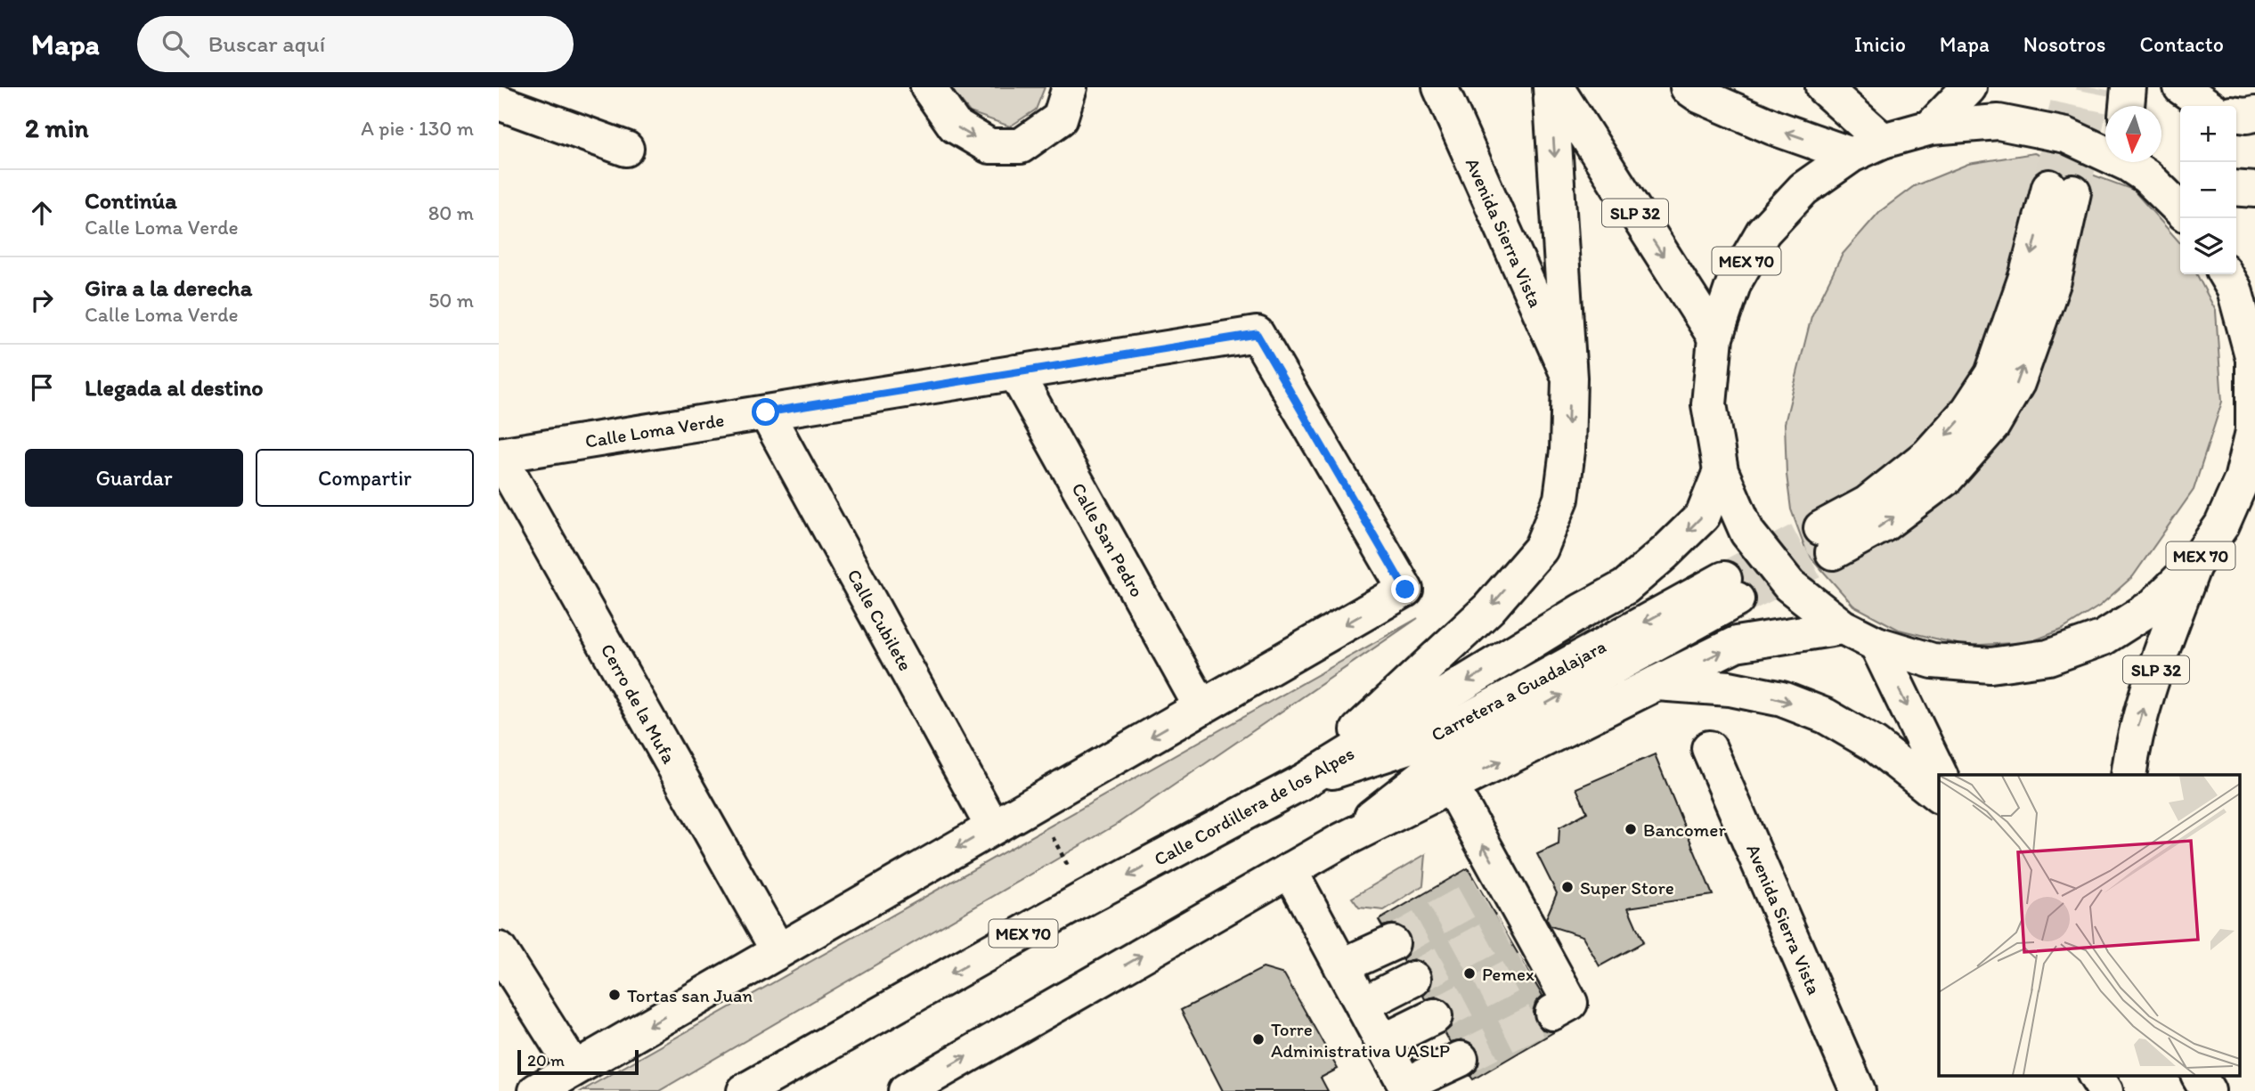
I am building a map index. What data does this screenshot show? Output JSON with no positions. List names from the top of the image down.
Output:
{
  "streets": {
    "main road": [
      "SLP 32",
      "Avenida Sierra Vista",
      "MEX 70",
      "Calle Loma Verde",
      "Calle San Pedro",
      "Calle Cubilete",
      "Carretera a Guadalajara",
      "Cerro de la Mufa",
      "Calle Cordillera de los Alpes"
    ]
  },
  "crossings": [
    ["SLP 32", "MEX 70"],
    ["MEX 70", "Calle Cordillera de los Alpes"],
    ["Calle Loma Verde", "Calle San Pedro"],
    ["Calle Loma Verde", "Calle Cubilete"],
    ["Calle Loma Verde", "Cerro de la Mufa"],
    ["Carretera a Guadalajara", "Calle Cordillera de los Alpes"]
  ],
  "places": [
    "Bancomer",
    "Super Store",
    "Pemex",
    "Tortas san Juan",
    "Torre Administrativa UASLP"
  ],
  "scale_bar": "20 m",
  "north": "bottom",
  "page": {
    "header": "Mapa",
    "search": "Buscar aquí",
    "nav": [
      "Inicio",
      "Mapa",
      "Nosotros",
      "Contacto"
    ],
    "heading": ["2 min", "A pie · 130 m"],
    "map_buttons": ["+", "−"],
    "list": [
      ["Continúa", "Calle Loma Verde", "80 m"],
      ["Gira a la derecha", "Calle Loma Verde", "50 m"],
      "Llegada al destino"
    ],
    "buttons": ["Guardar", "Compartir"],
    "scale": "20 m"
  }
}
